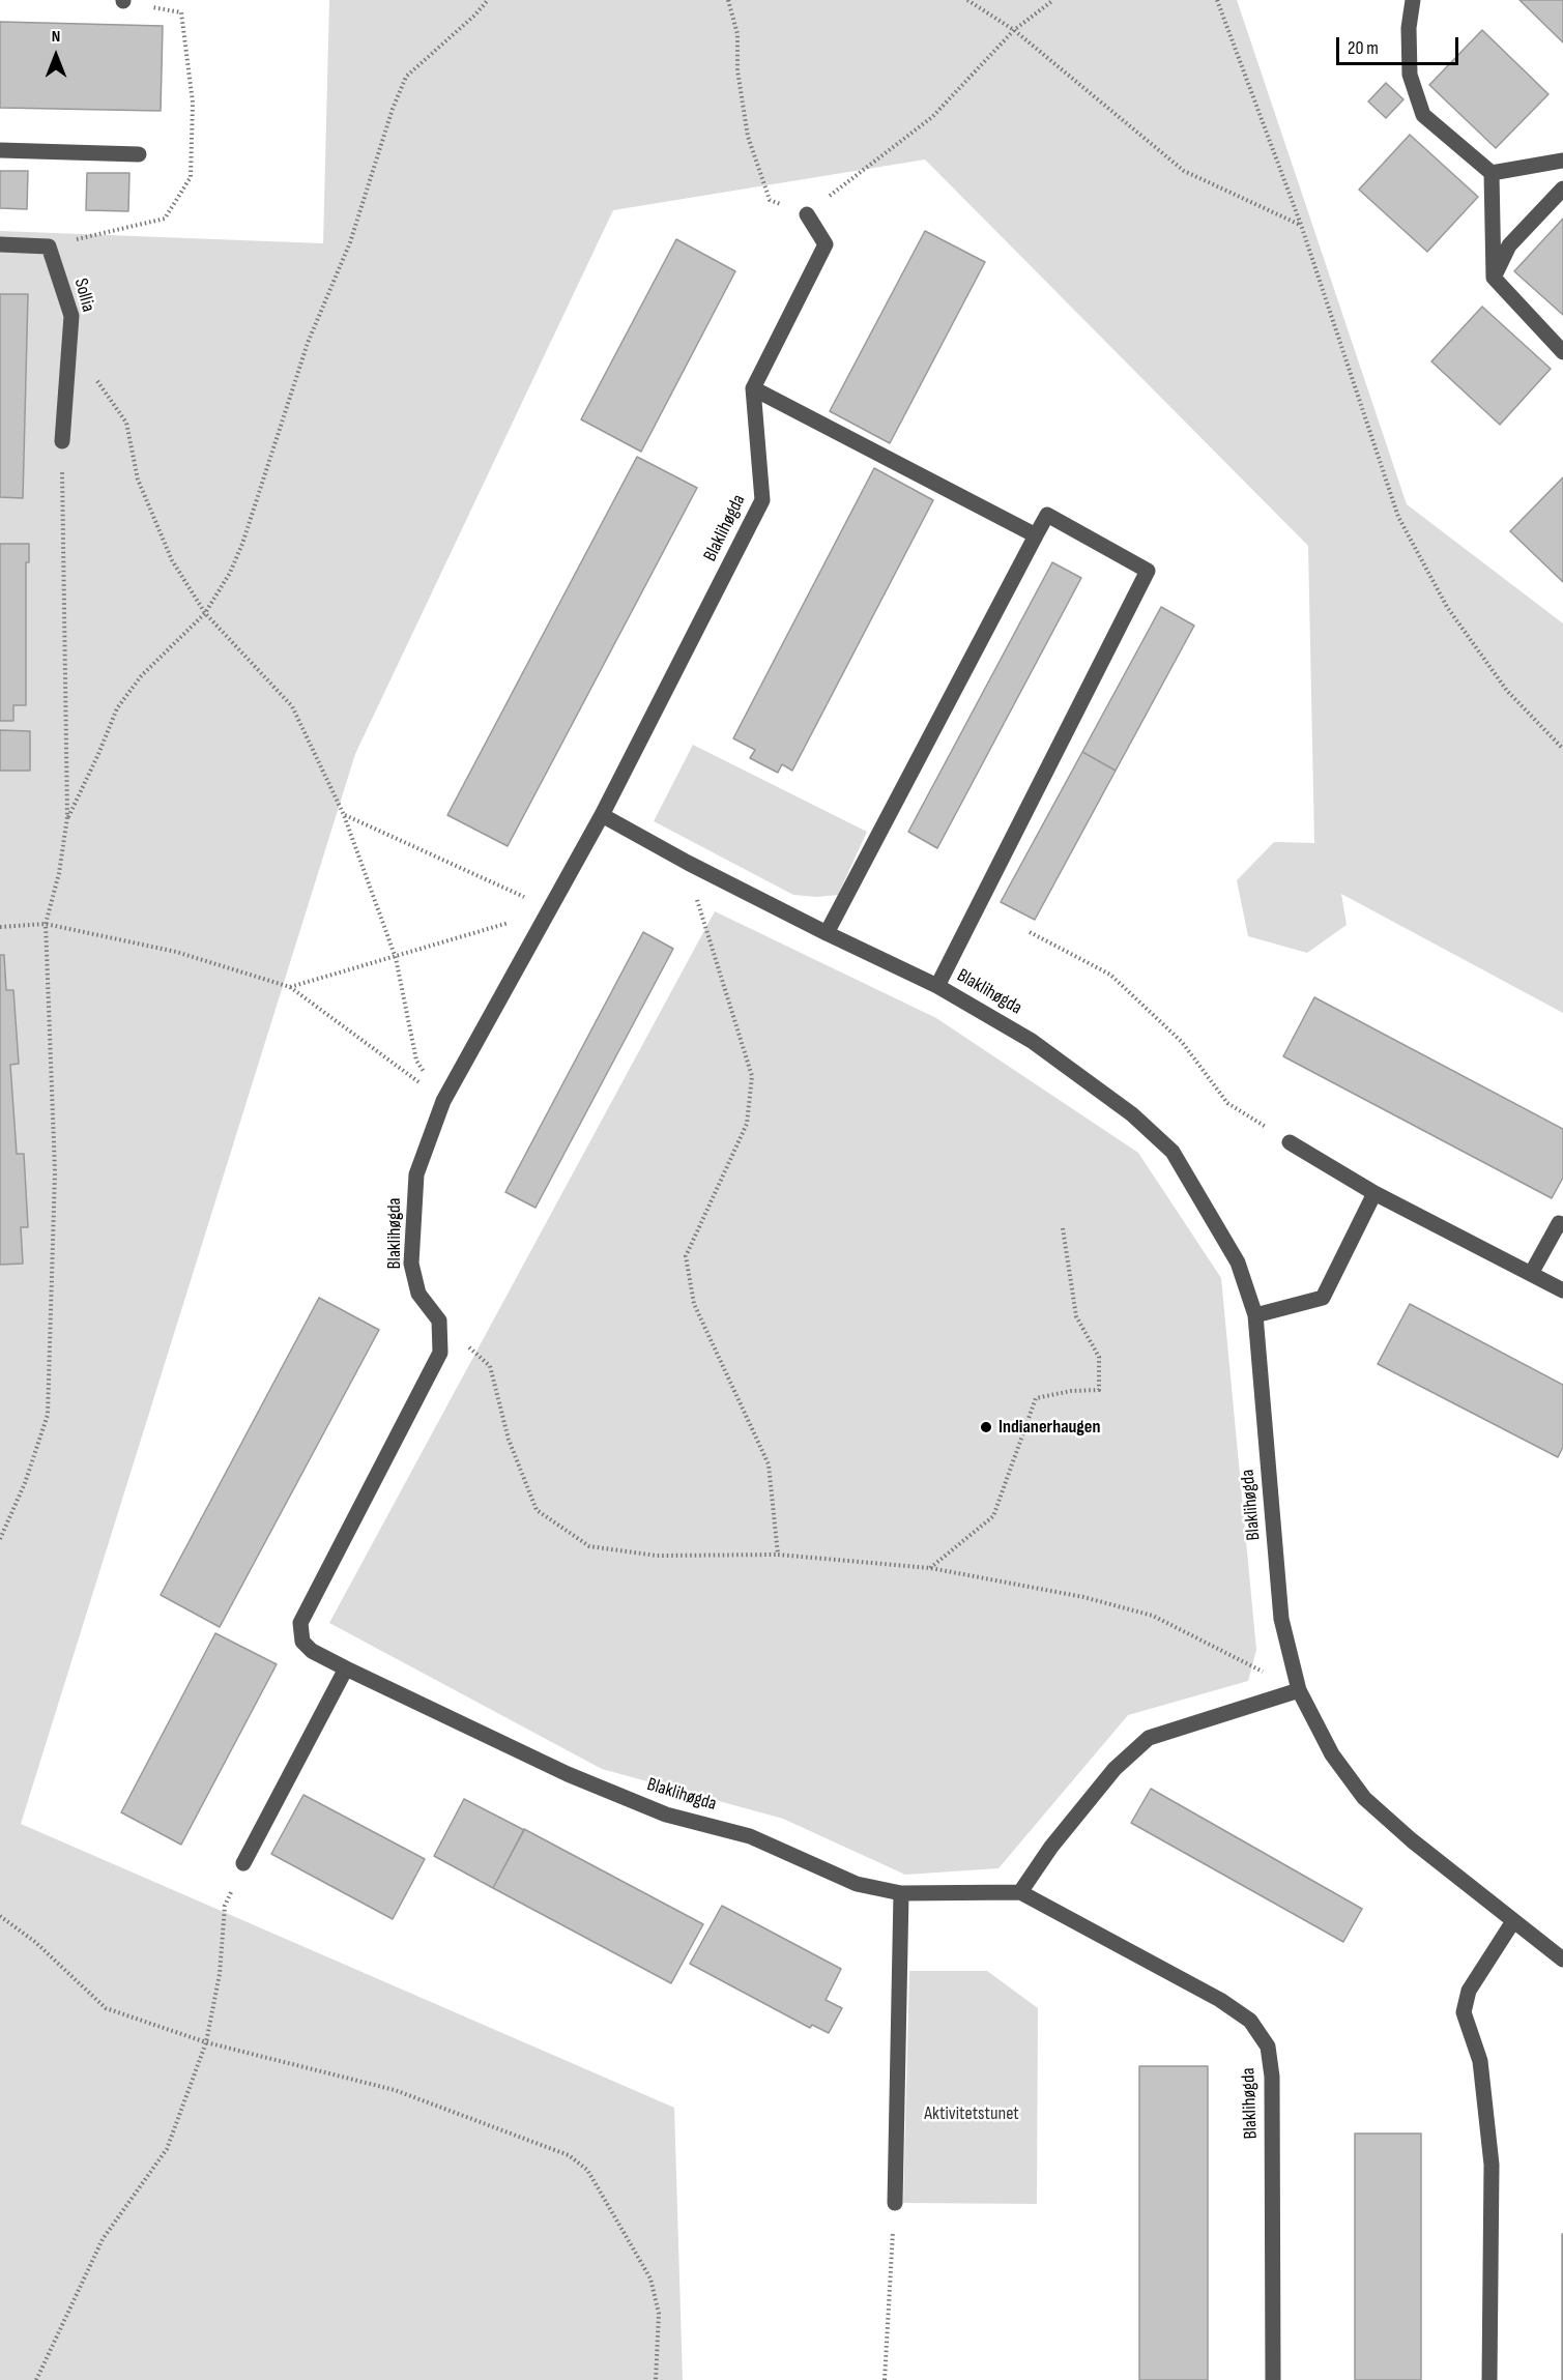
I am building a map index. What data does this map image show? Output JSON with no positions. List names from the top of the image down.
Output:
{
  "streets": {
    "street": ["Sollia", "Blaklihøgda"]
  },
  "parks": ["Aktivitetstunet"],
  "places": ["Indianerhaugen"],
  "scale_bar": "20 m",
  "north": "top"
}
